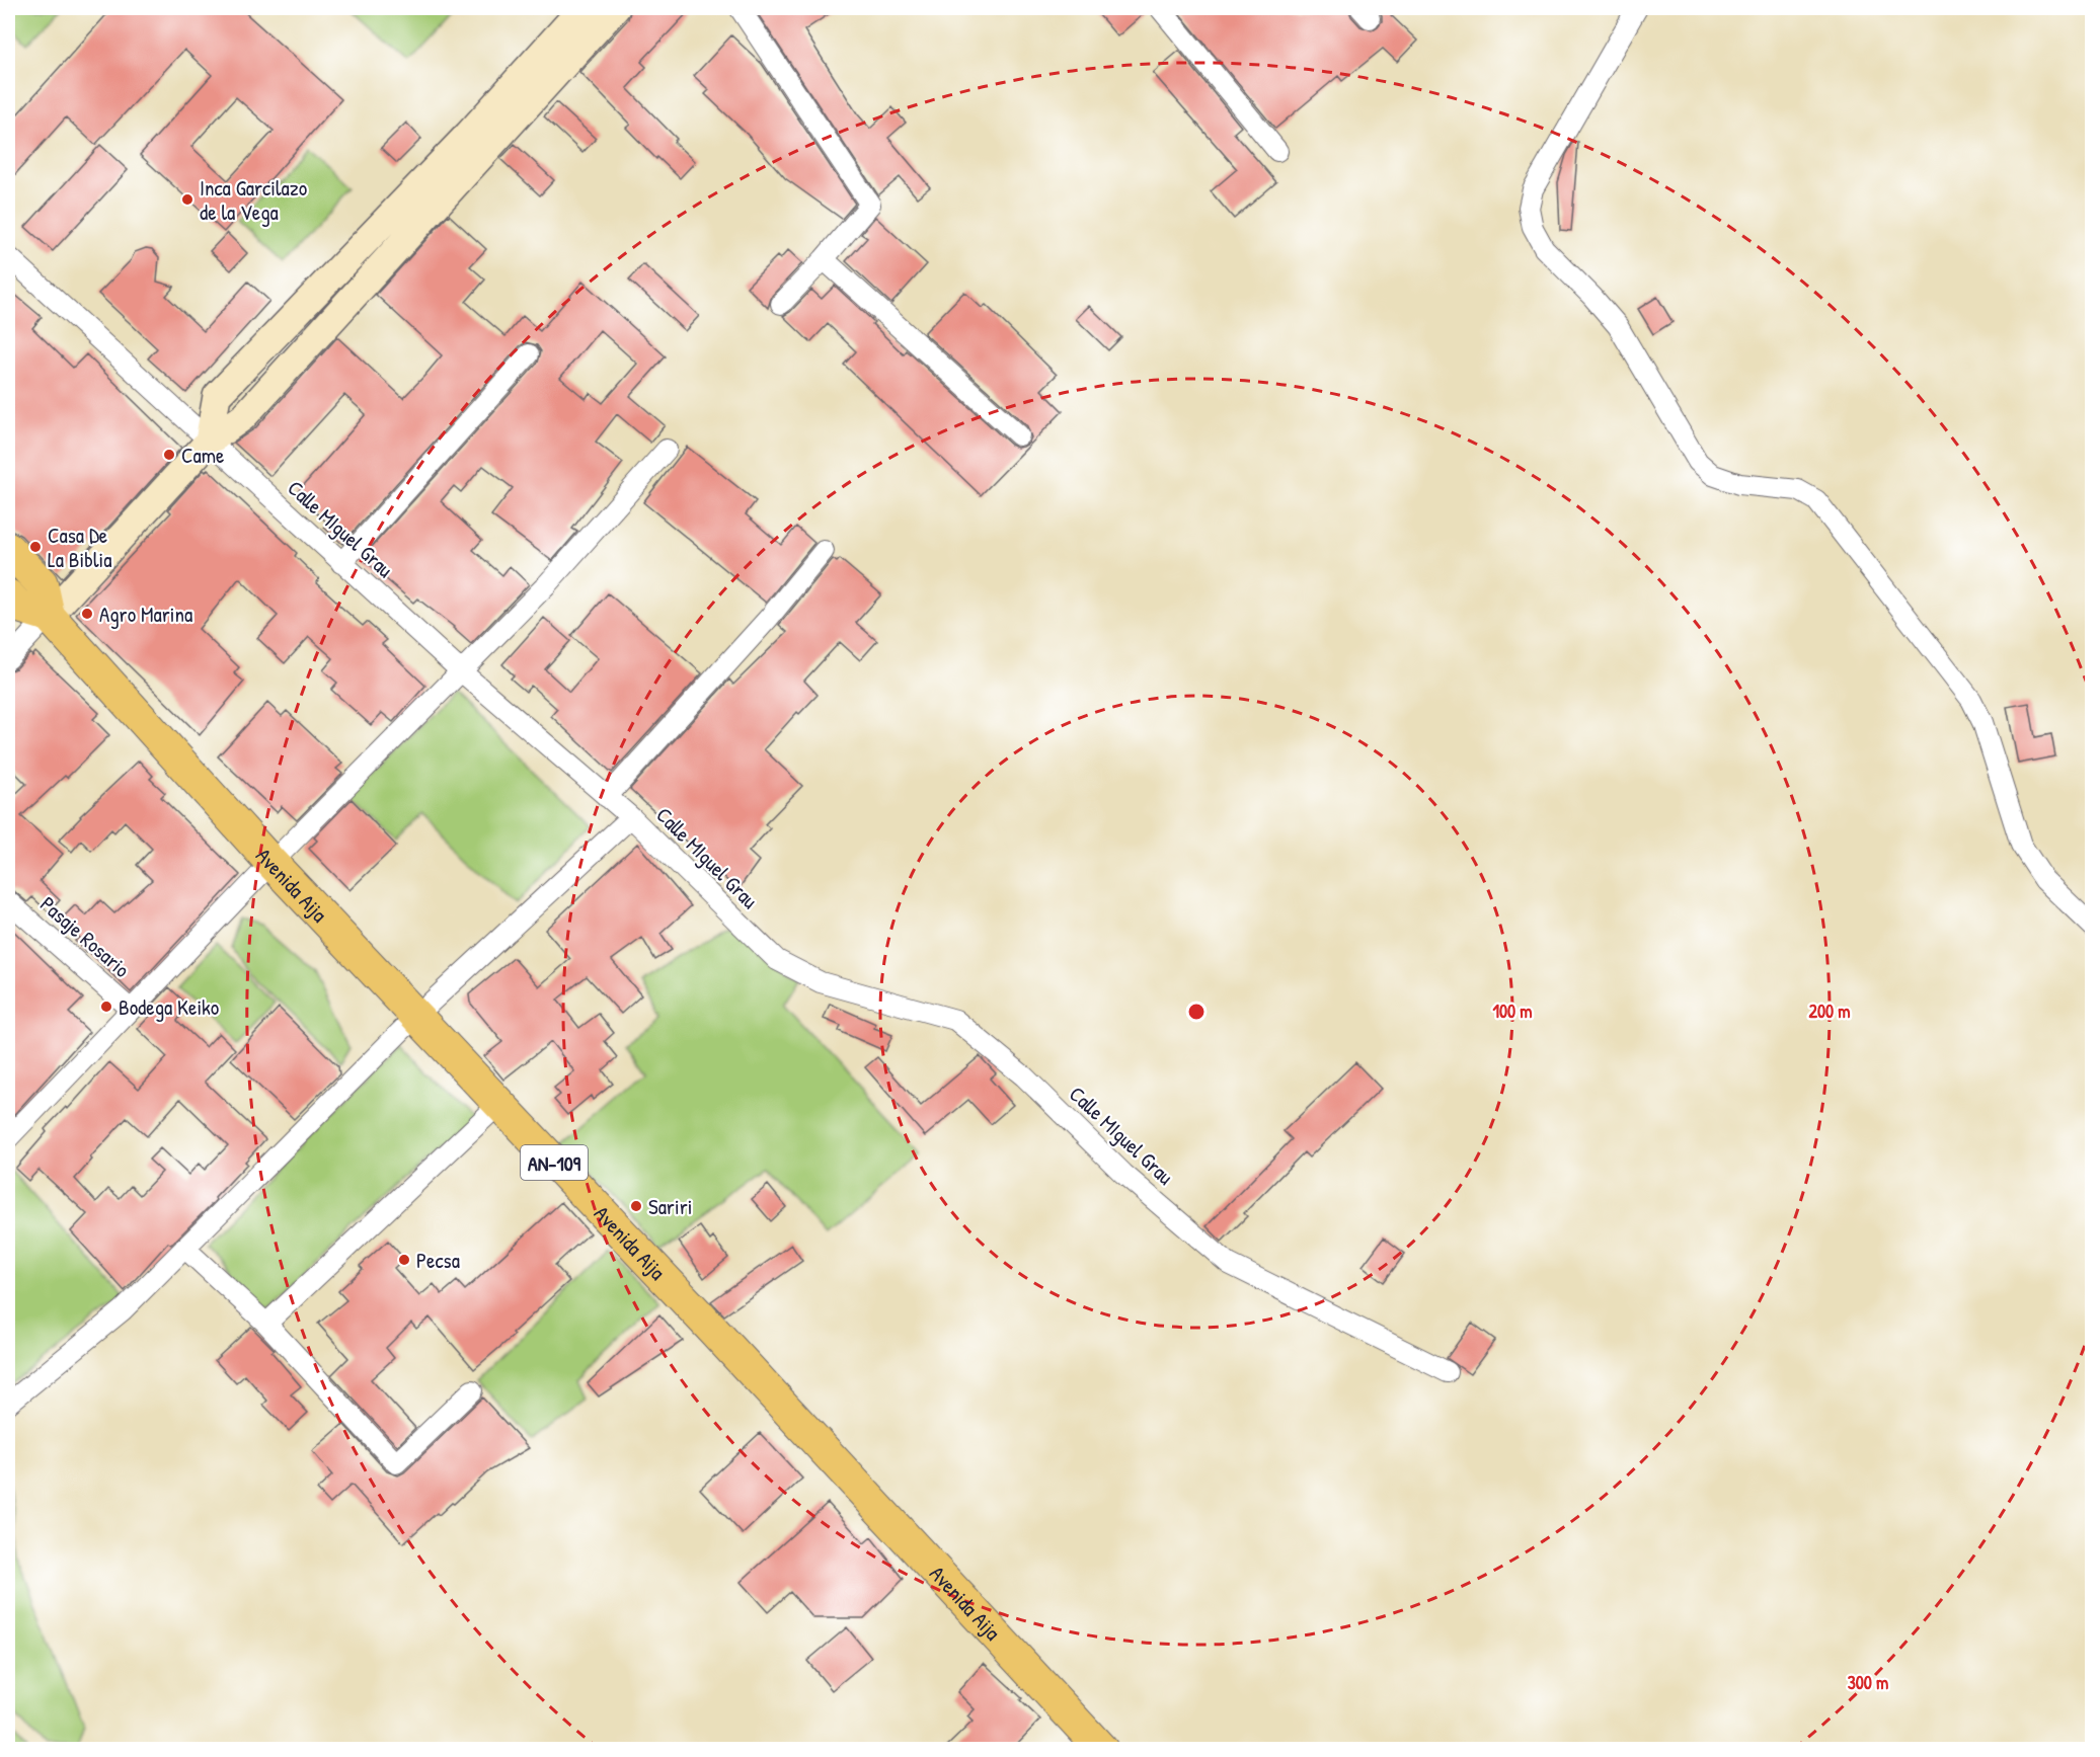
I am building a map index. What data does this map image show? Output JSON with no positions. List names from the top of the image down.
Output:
{
  "streets": {
    "main road": ["Avenida Aija", "AN-109"],
    "street": ["Calle MIguel Grau", "Pasaje Rosario"]
  },
  "places": [
    "Inca Garcilazo de la Vega",
    "Came",
    "Casa De La Biblia",
    "Agro Marina",
    "Bodega Keiko",
    "Sariri",
    "Pecsa"
  ],
  "rings": ["100 m", "200 m", "300 m"]
}
